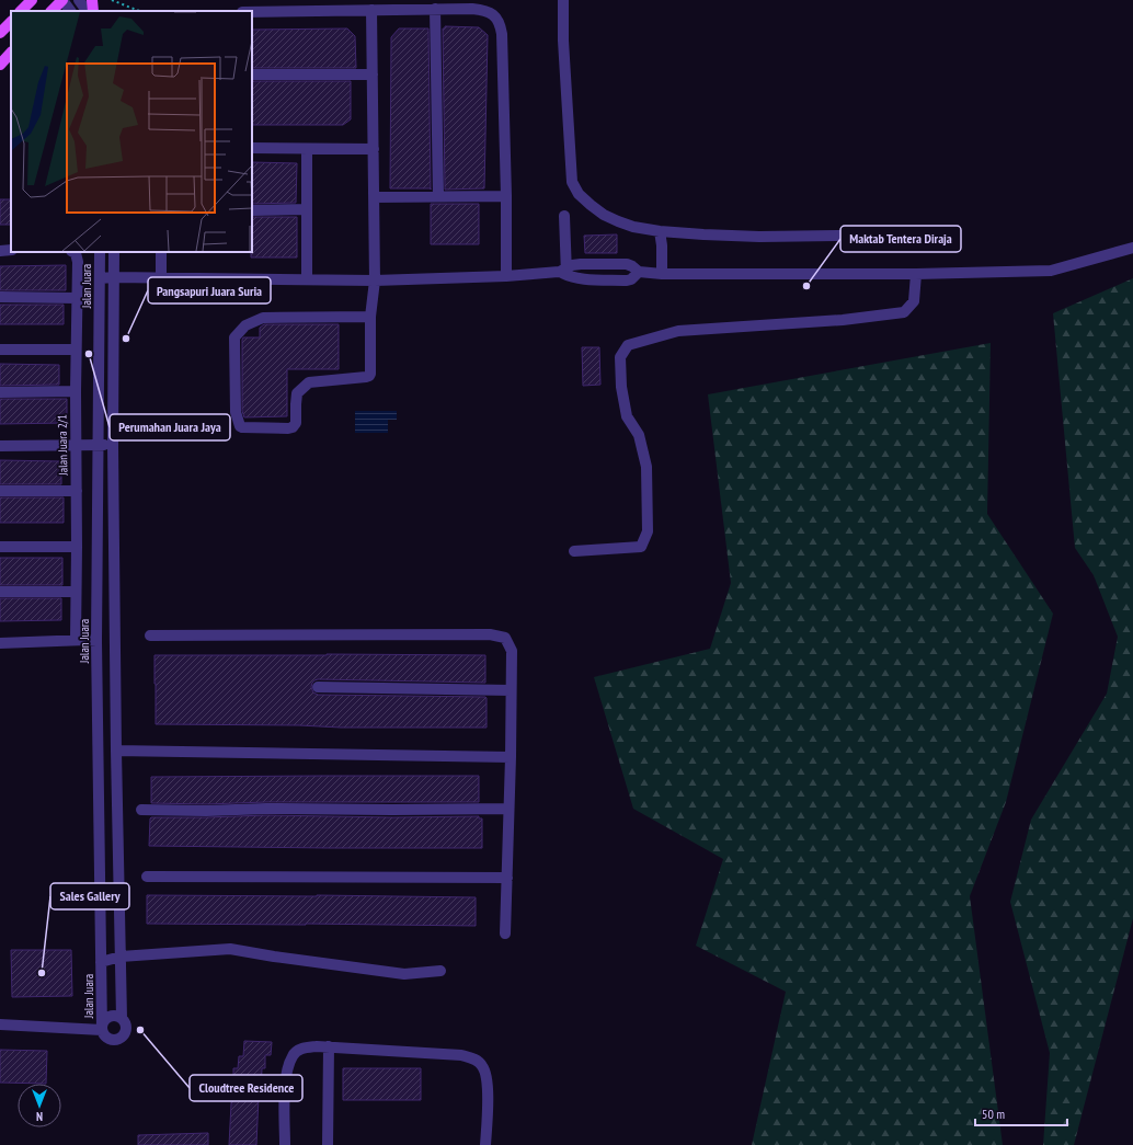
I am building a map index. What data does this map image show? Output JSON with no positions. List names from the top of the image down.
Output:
{
  "streets": {
    "street": ["Jalan Juara", "Jalan Juara 2/1"]
  },
  "places": [
    "Maktab Tentera Diraja",
    "Pangsapuri Juara Suria",
    "Perumahan Juara Jaya",
    "Sales Gallery",
    "Cloudtree Residence"
  ],
  "scale_bar": "50 m",
  "north": "bottom"
}
